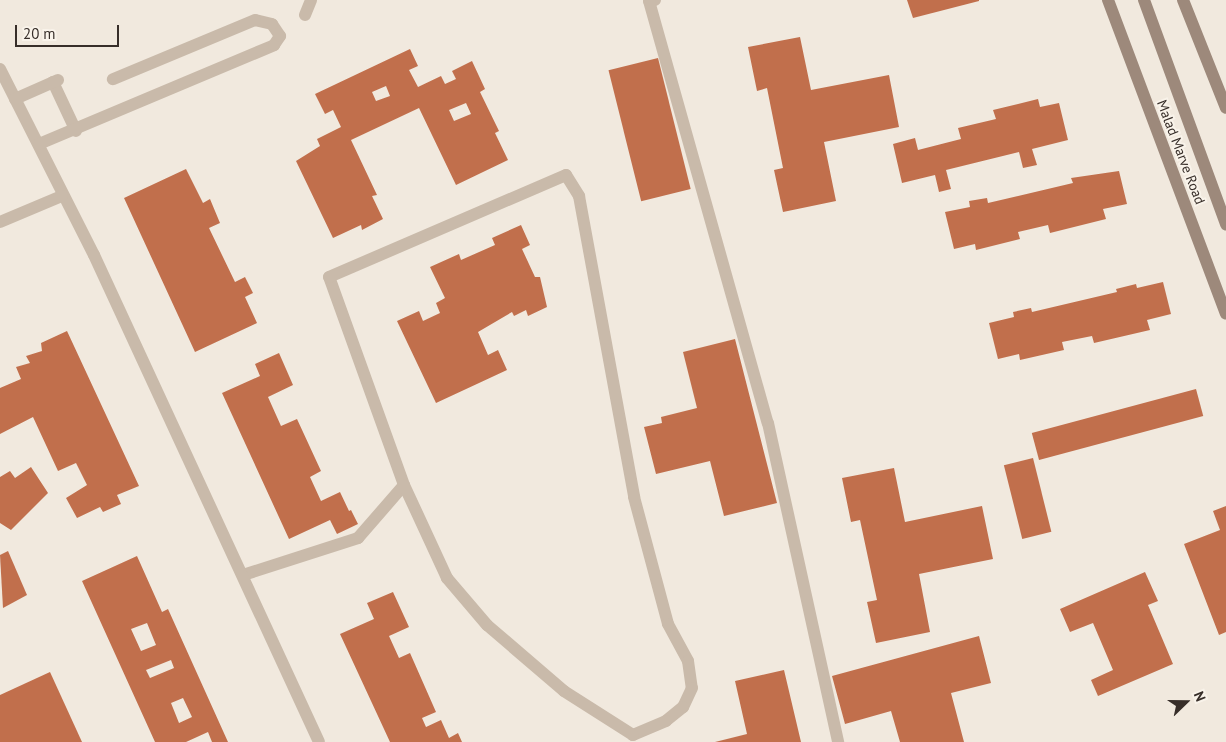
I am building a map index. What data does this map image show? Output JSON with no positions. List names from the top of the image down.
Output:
{
  "streets": {
    "main road": ["Malad Marve Road"]
  },
  "scale_bar": "20 m",
  "north": "right"
}
